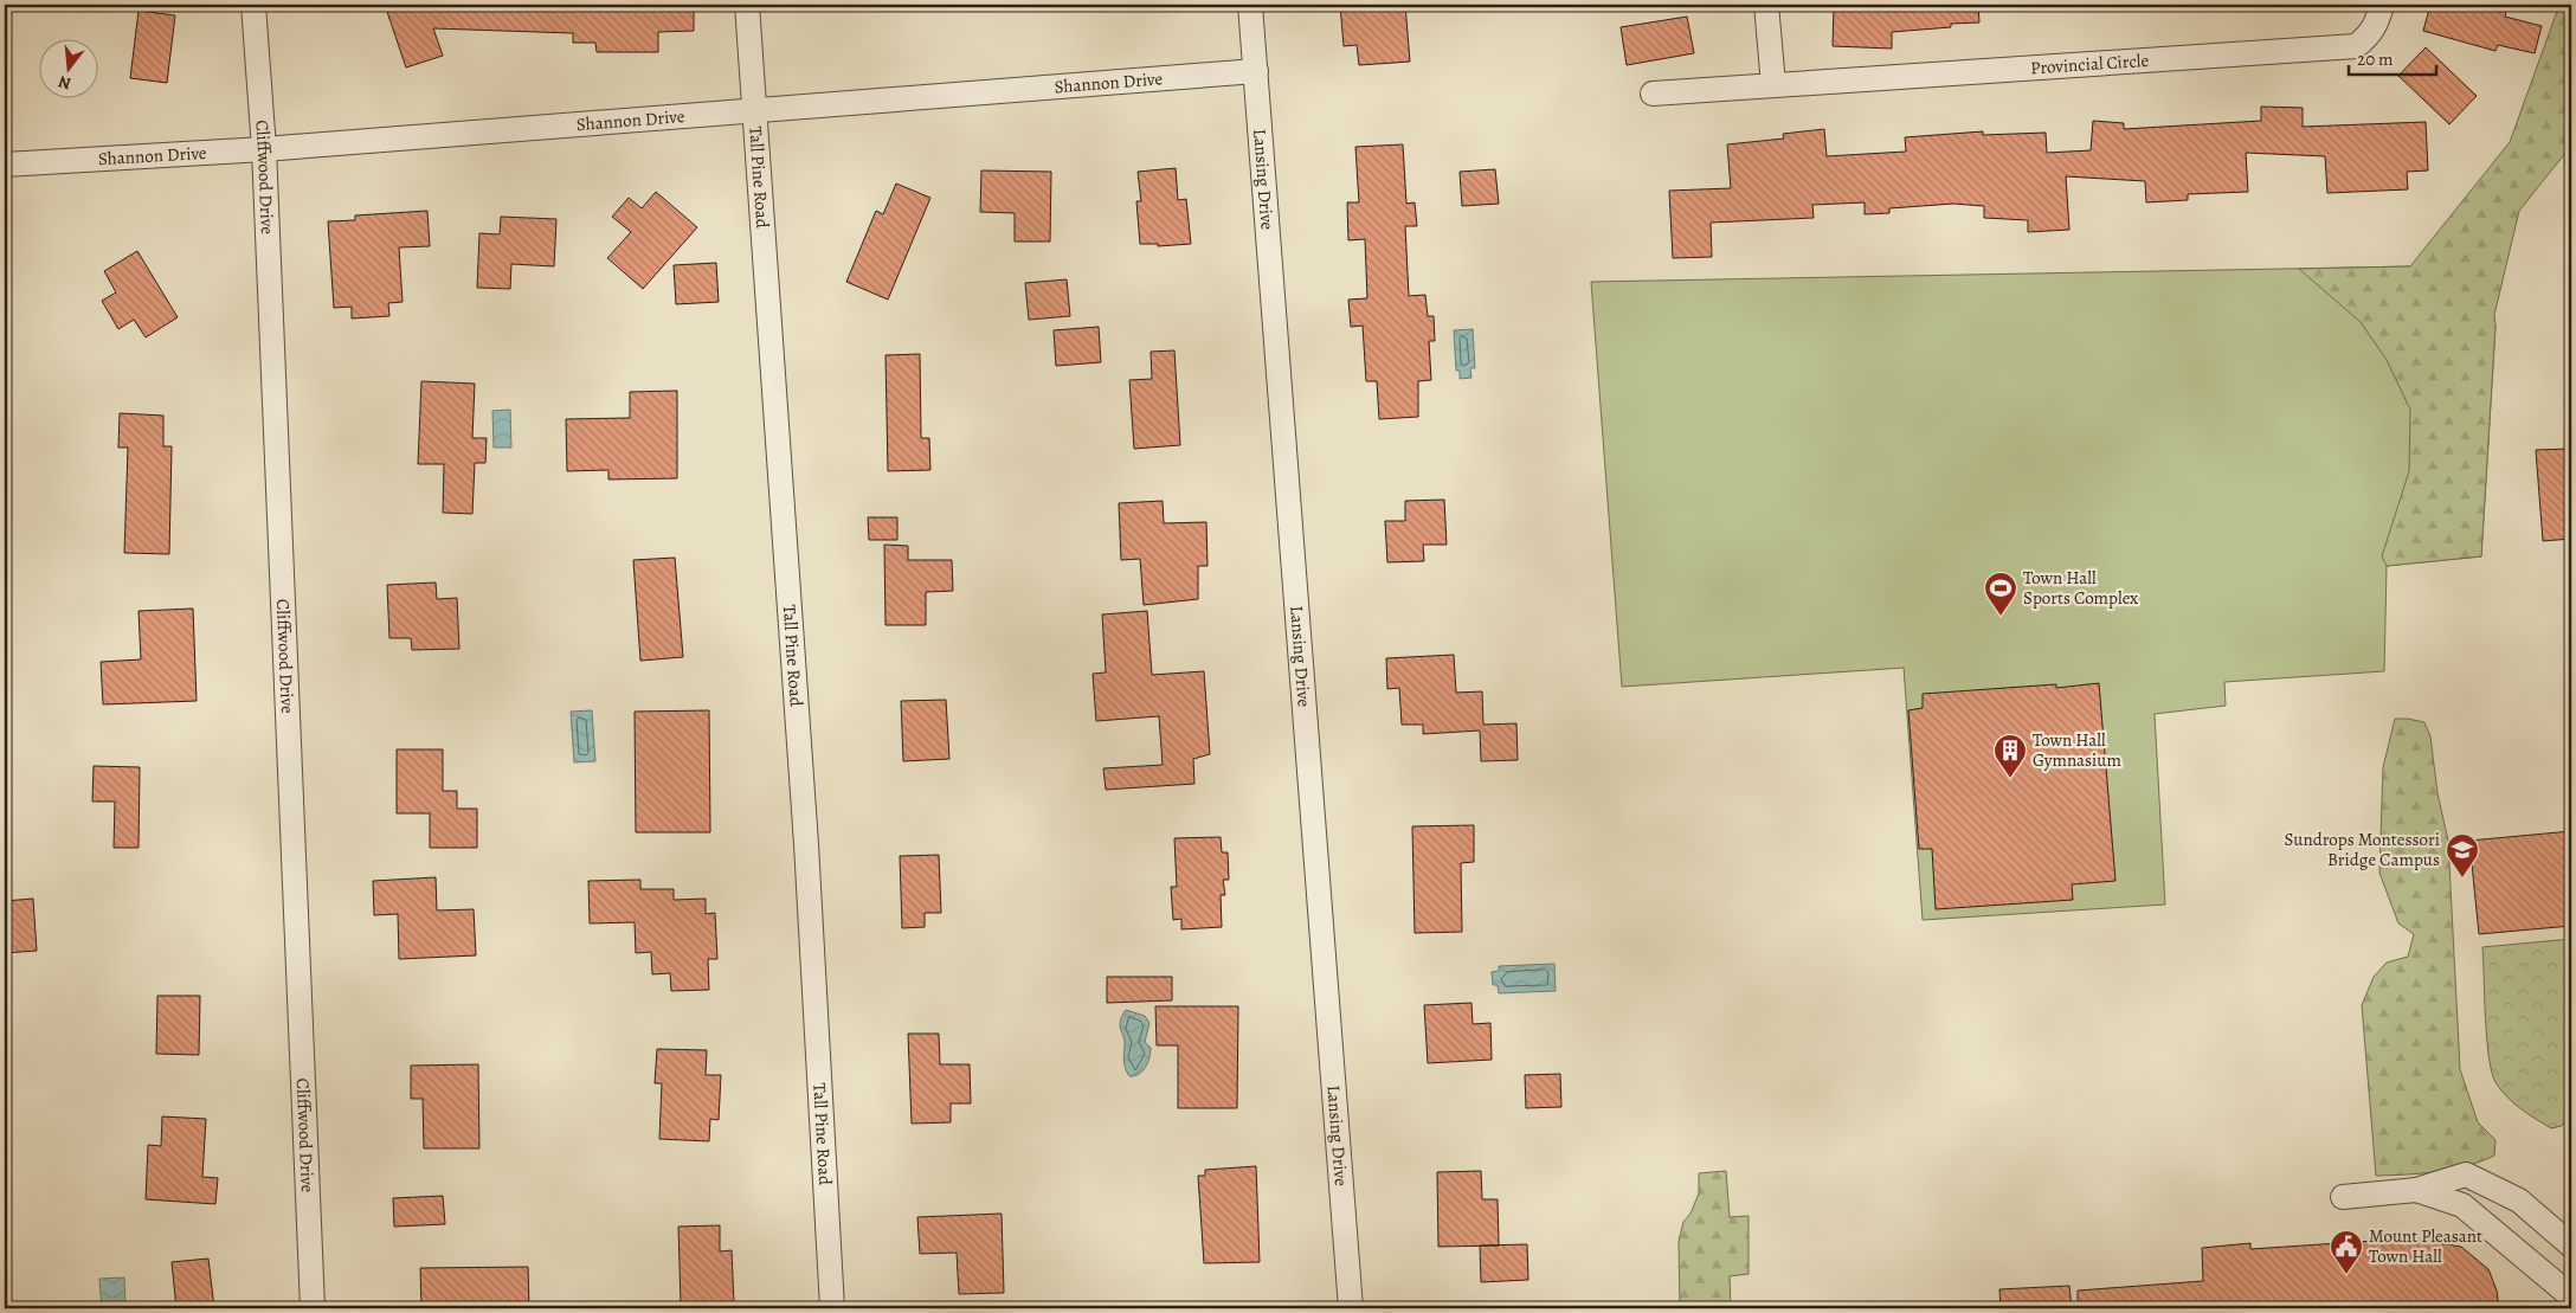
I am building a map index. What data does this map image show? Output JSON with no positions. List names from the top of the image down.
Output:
{
  "streets": {
    "street": [
      "Provincial Circle",
      "Shannon Drive",
      "Cliffwood Drive",
      "Tall Pine Road",
      "Lansing Drive"
    ]
  },
  "crossings": [
    ["Shannon Drive", "Cliffwood Drive"],
    ["Shannon Drive", "Tall Pine Road"],
    ["Shannon Drive", "Lansing Drive"]
  ],
  "places": {
    "sports": ["Town Hall Sports Complex"],
    "building": ["Town Hall Gymnasium"],
    "school or university": ["Sundrops Montessori Bridge Campus"],
    "public building": ["Mount Pleasant Town Hall"]
  },
  "scale_bar": "20 m",
  "north": "bottom"
}
